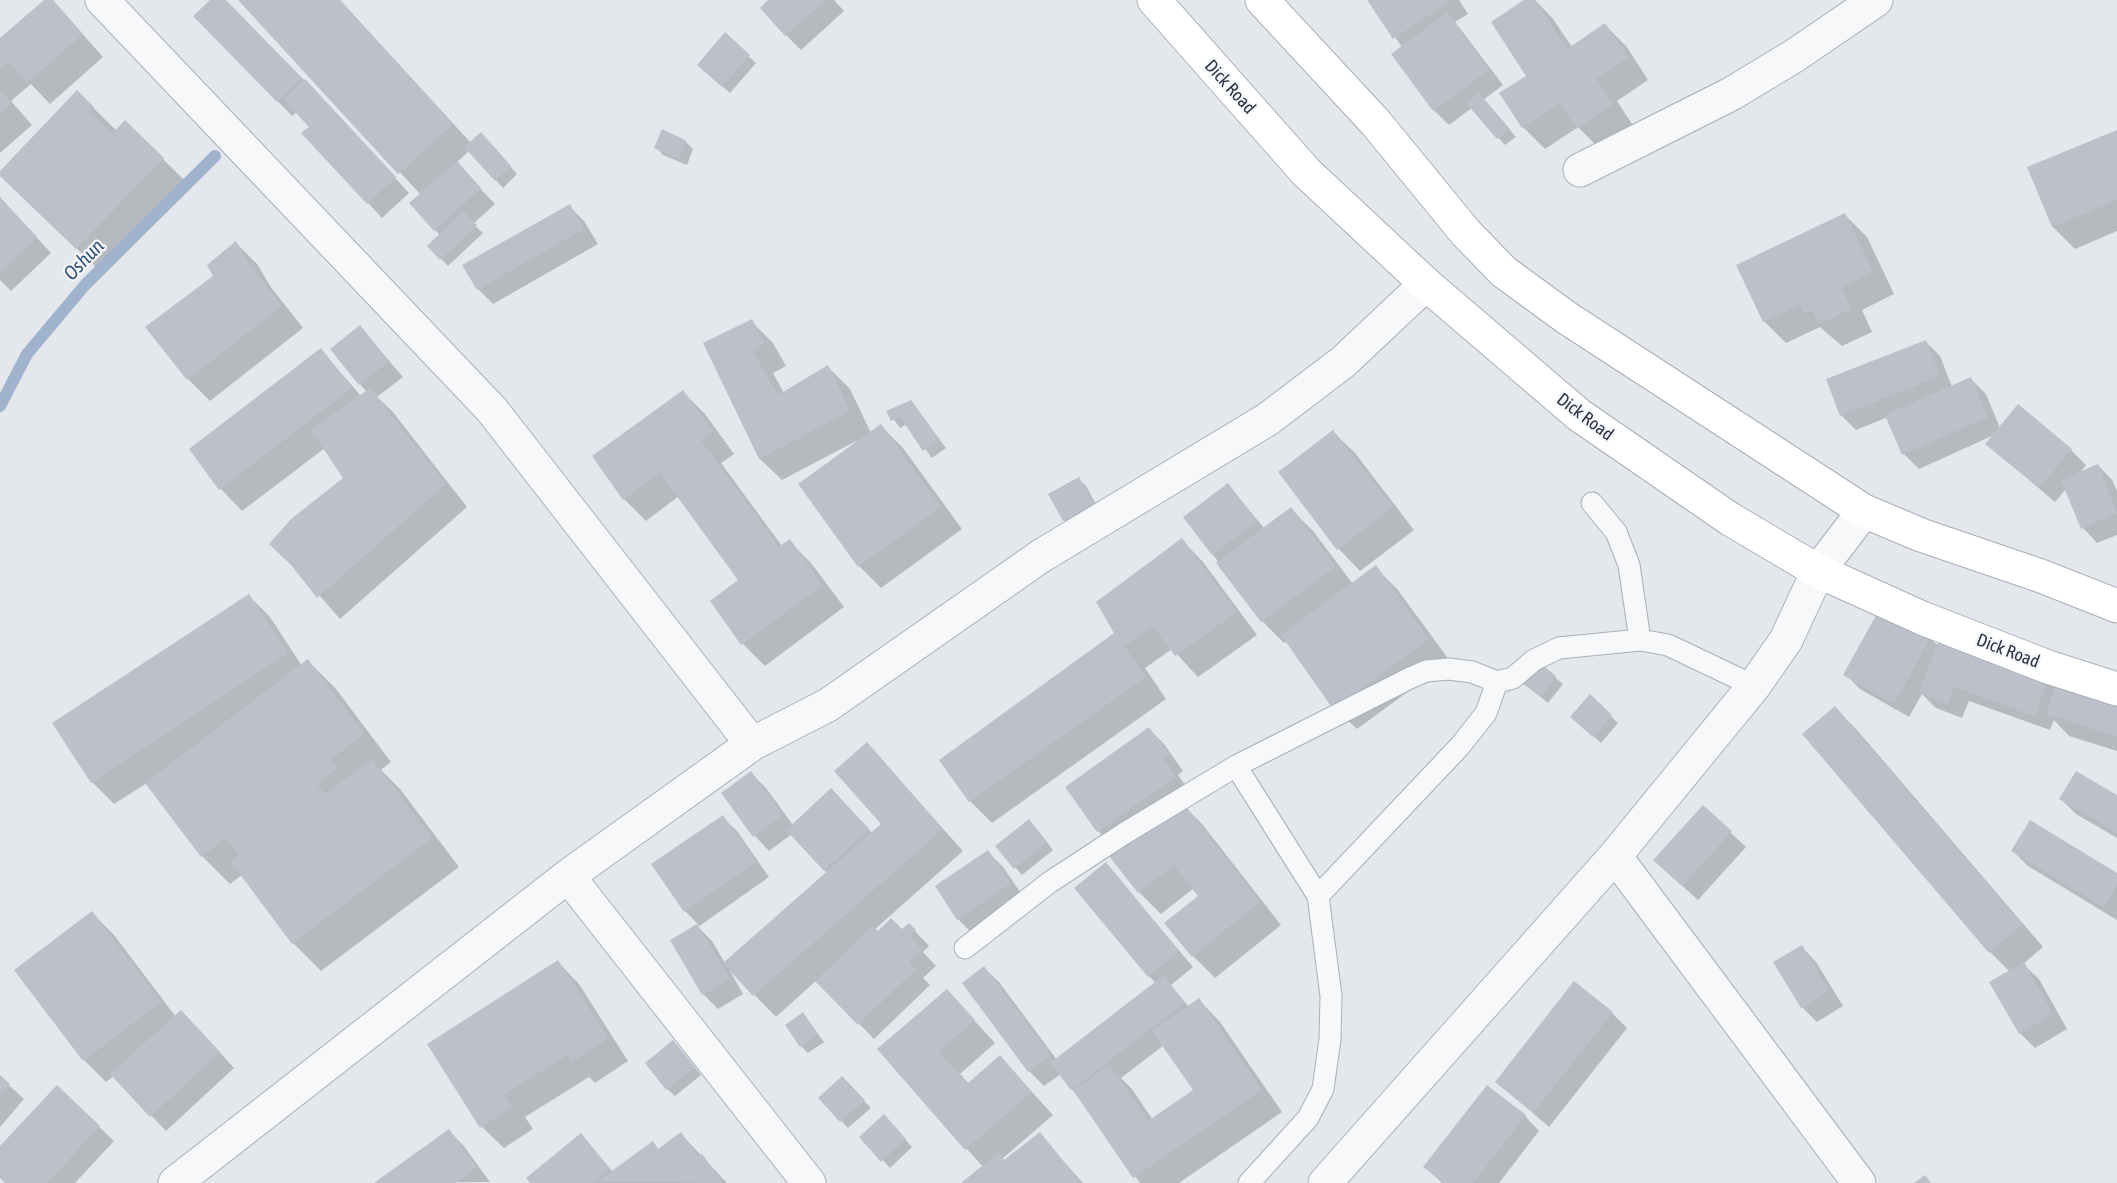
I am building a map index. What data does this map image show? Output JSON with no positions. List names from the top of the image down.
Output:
{
  "streets": {
    "main road": ["Dick Road"]
  },
  "water": ["Oshun"]
}
